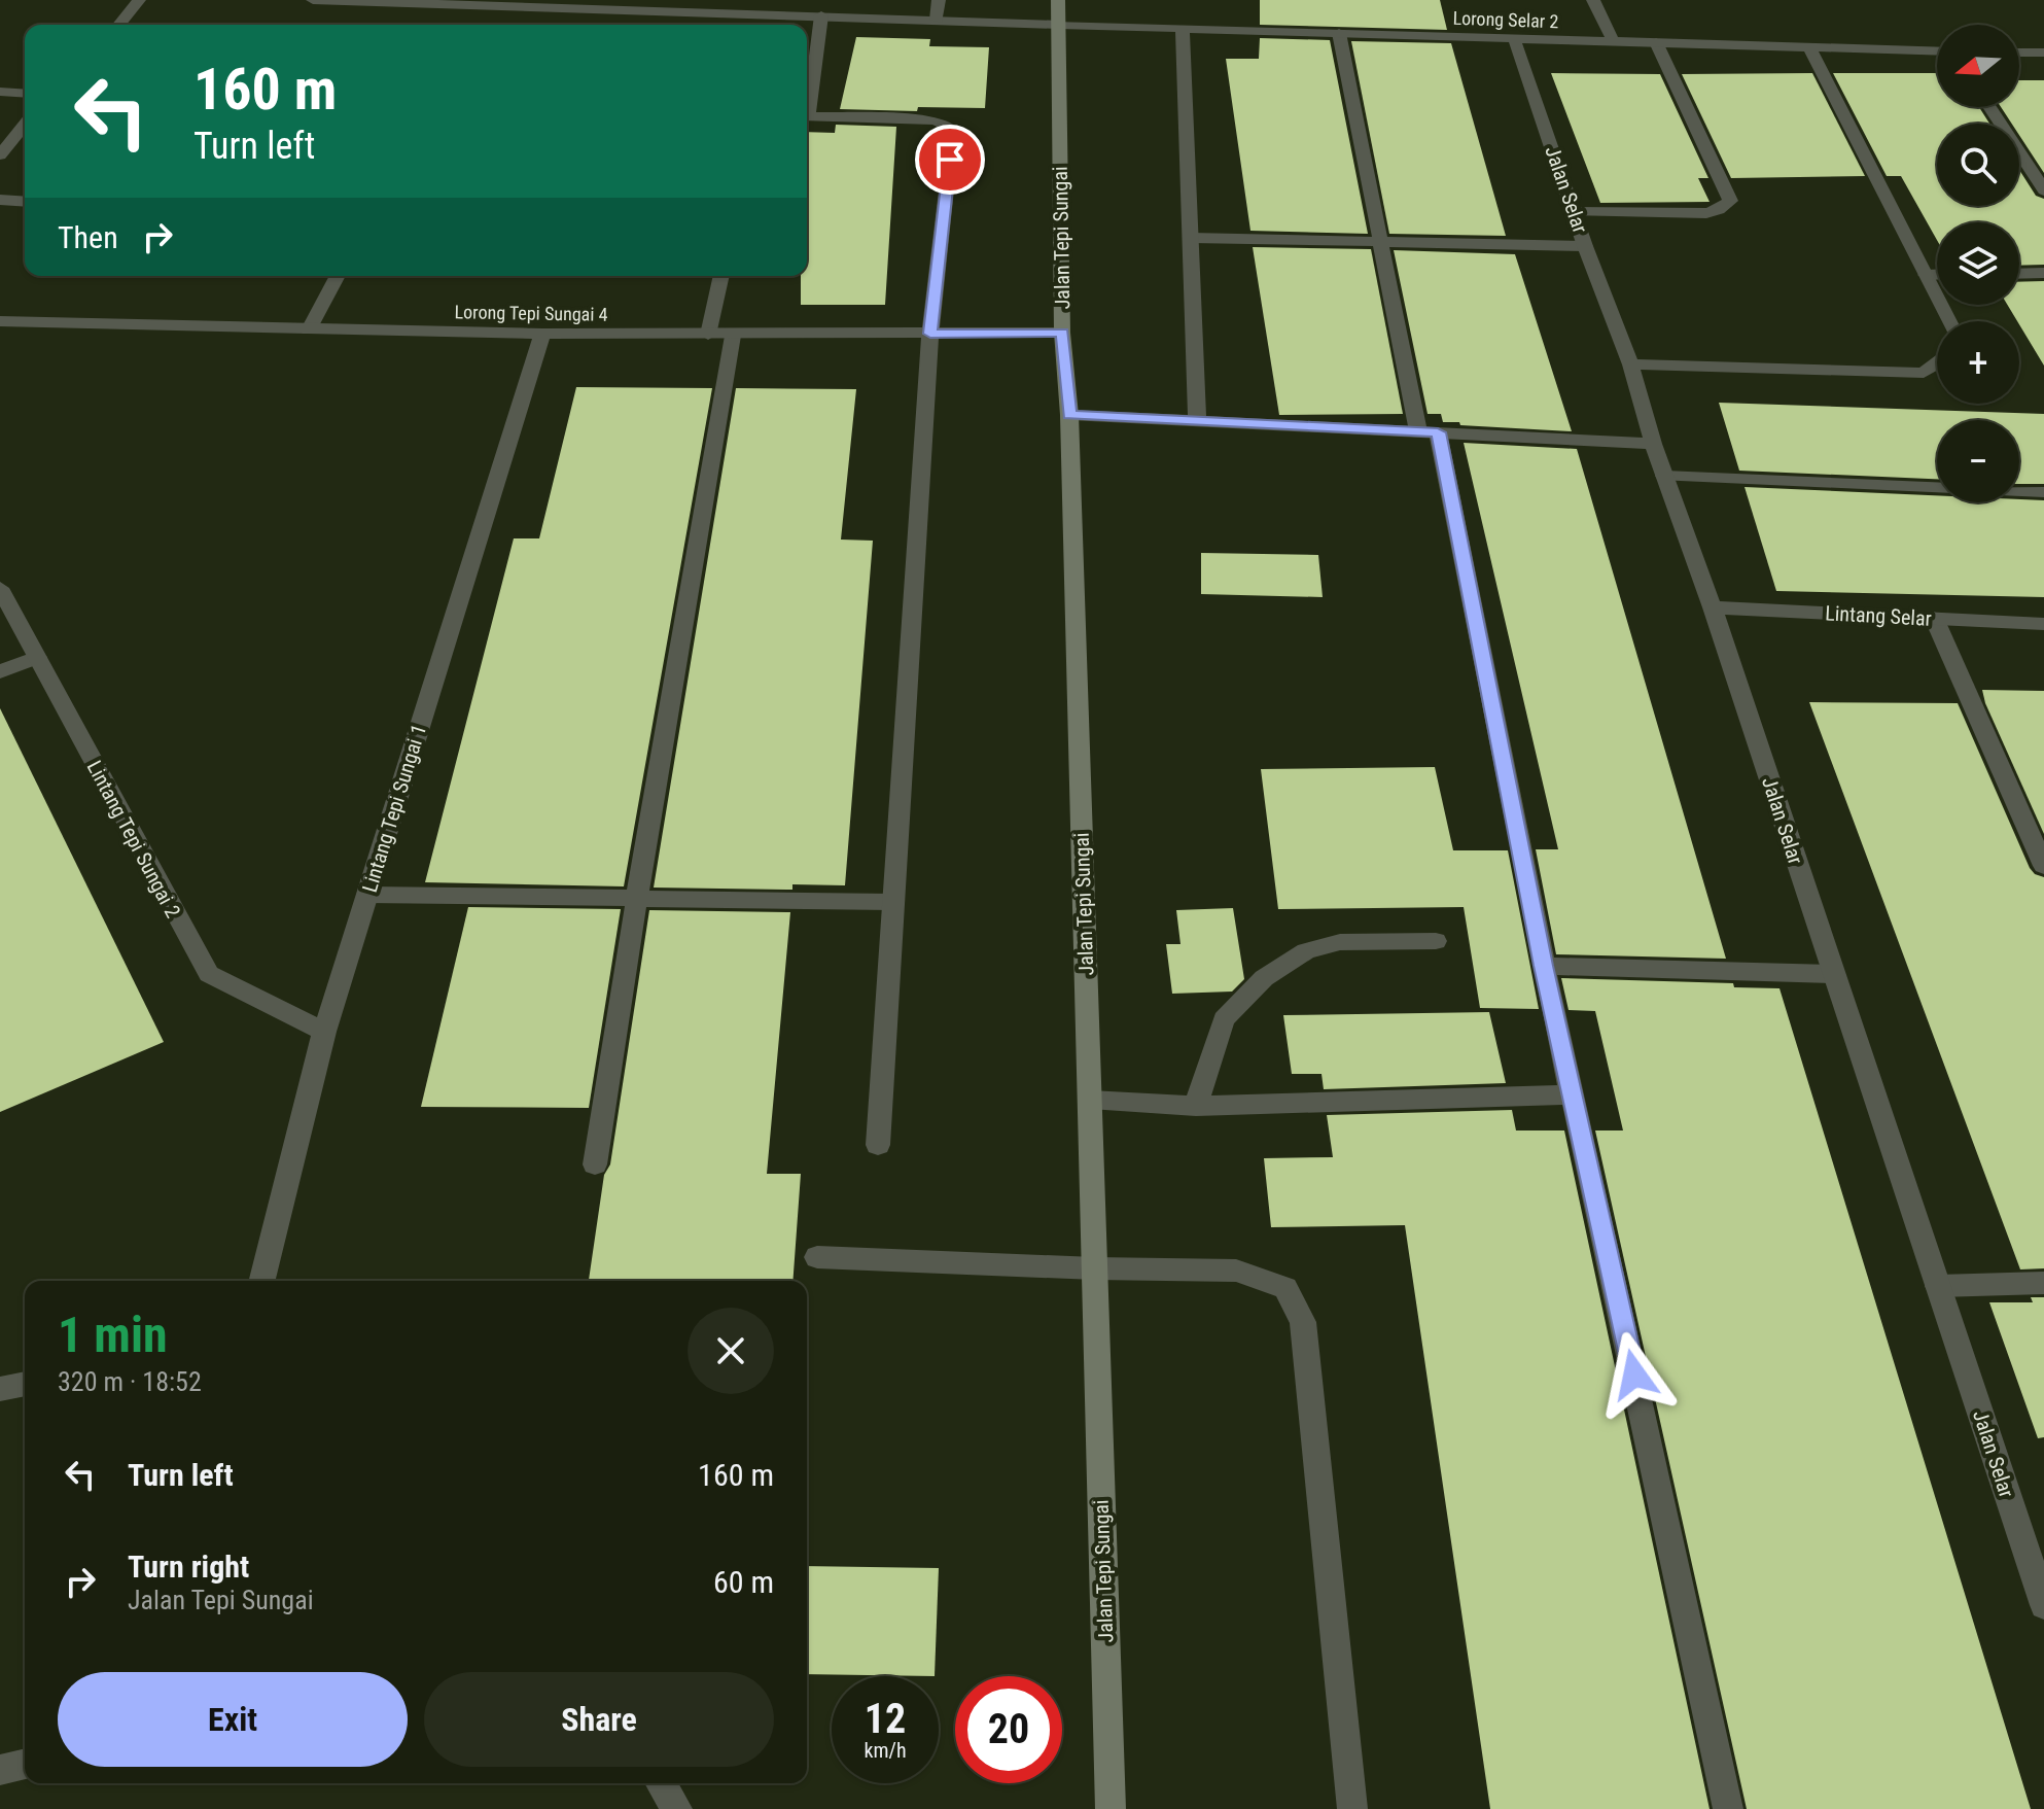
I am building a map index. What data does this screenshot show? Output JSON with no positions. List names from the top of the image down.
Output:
{
  "streets": {
    "main road": ["Jalan Tepi Sungai"],
    "street": [
      "Lorong Selar 2",
      "Jalan Selar",
      "Lorong Tepi Sungai 4",
      "Lintang Selar",
      "Lintang Tepi Sungai 1",
      "Lintang Tepi Sungai 2"
    ]
  },
  "crossings": [
    ["Lorong Selar 2", "Jalan Selar"],
    ["Lorong Selar 2", "Jalan Tepi Sungai"],
    ["Jalan Selar", "Lintang Selar"],
    ["Jalan Tepi Sungai", "Lorong Tepi Sungai 4"],
    ["Lorong Tepi Sungai 4", "Lintang Tepi Sungai 1"],
    ["Lintang Tepi Sungai 1", "Lintang Tepi Sungai 2"]
  ],
  "north": "left",
  "page": {
    "map_buttons": ["+", "−"],
    "turn": ["160 m", "Turn left"],
    "then": "Then",
    "heading": ["1 min", "320 m · 18:52"],
    "list": [
      {
        "name": "Turn left",
        "value": "160 m"
      },
      {
        "name": "Turn right",
        "note": "Jalan Tepi Sungai",
        "value": "60 m"
      }
    ],
    "buttons": ["Exit", "Share"],
    "speed": "12 km/h",
    "limit": "20"
  }
}
